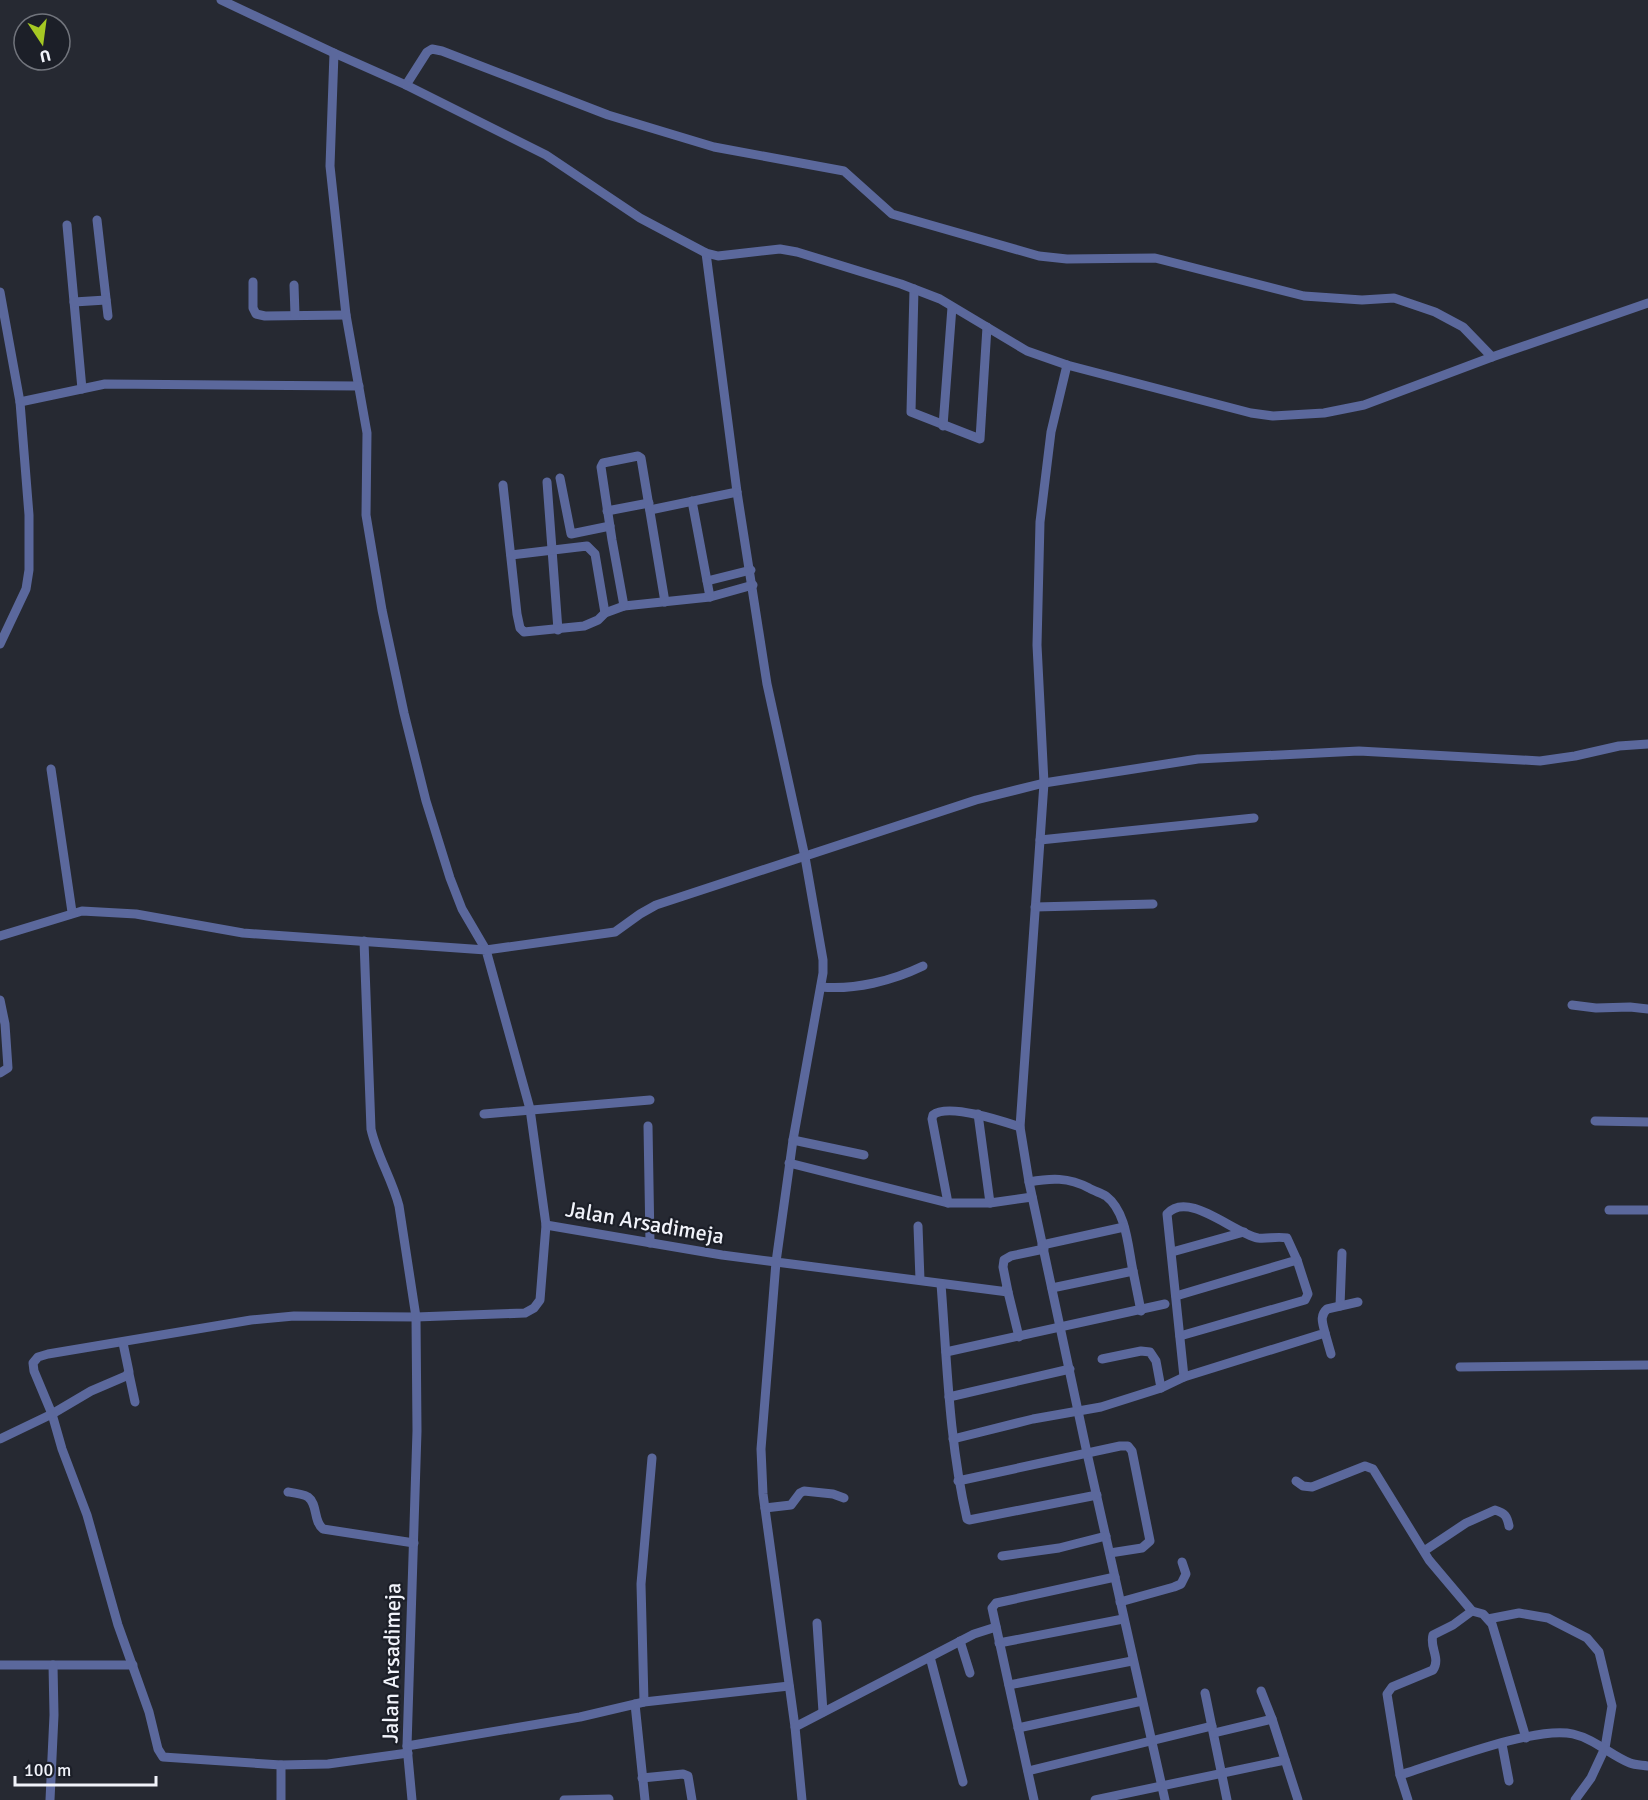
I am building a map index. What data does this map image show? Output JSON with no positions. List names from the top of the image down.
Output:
{
  "streets": {
    "street": ["Jalan Arsadimeja"]
  },
  "scale_bar": "100 m",
  "north": "bottom"
}
